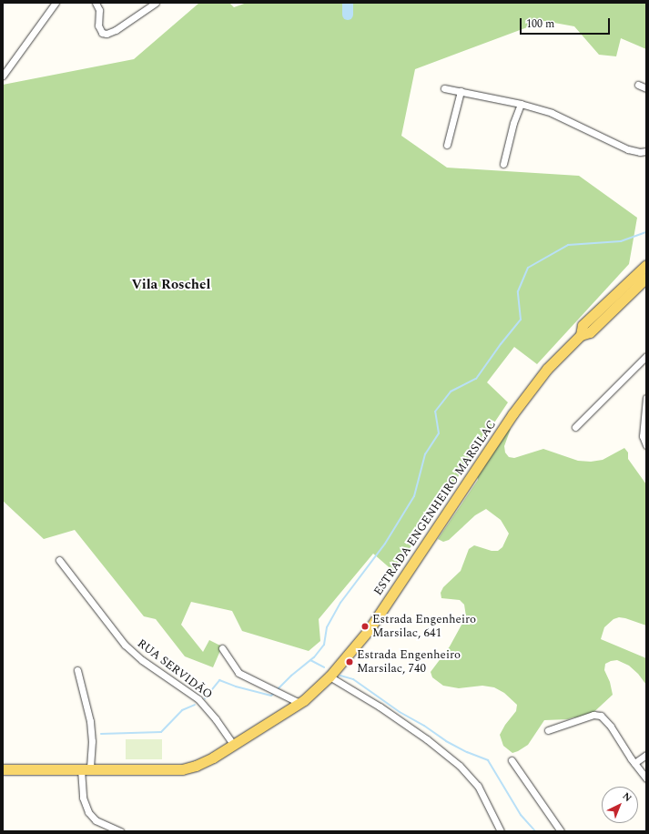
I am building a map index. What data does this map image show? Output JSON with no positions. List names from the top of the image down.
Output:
{
  "streets": {
    "main road": ["ESTRADA ENGENHEIRO MARSILAC"],
    "street": ["RUA SERVIDÃO"]
  },
  "crossings": [
    ["ESTRADA ENGENHEIRO MARSILAC", "RUA SERVIDÃO"]
  ],
  "districts": ["Vila Roschel"],
  "places": ["Estrada Engenheiro Marsilac, 641", "Estrada Engenheiro Marsilac, 740"],
  "scale_bar": "100 m",
  "north": "top right"
}
